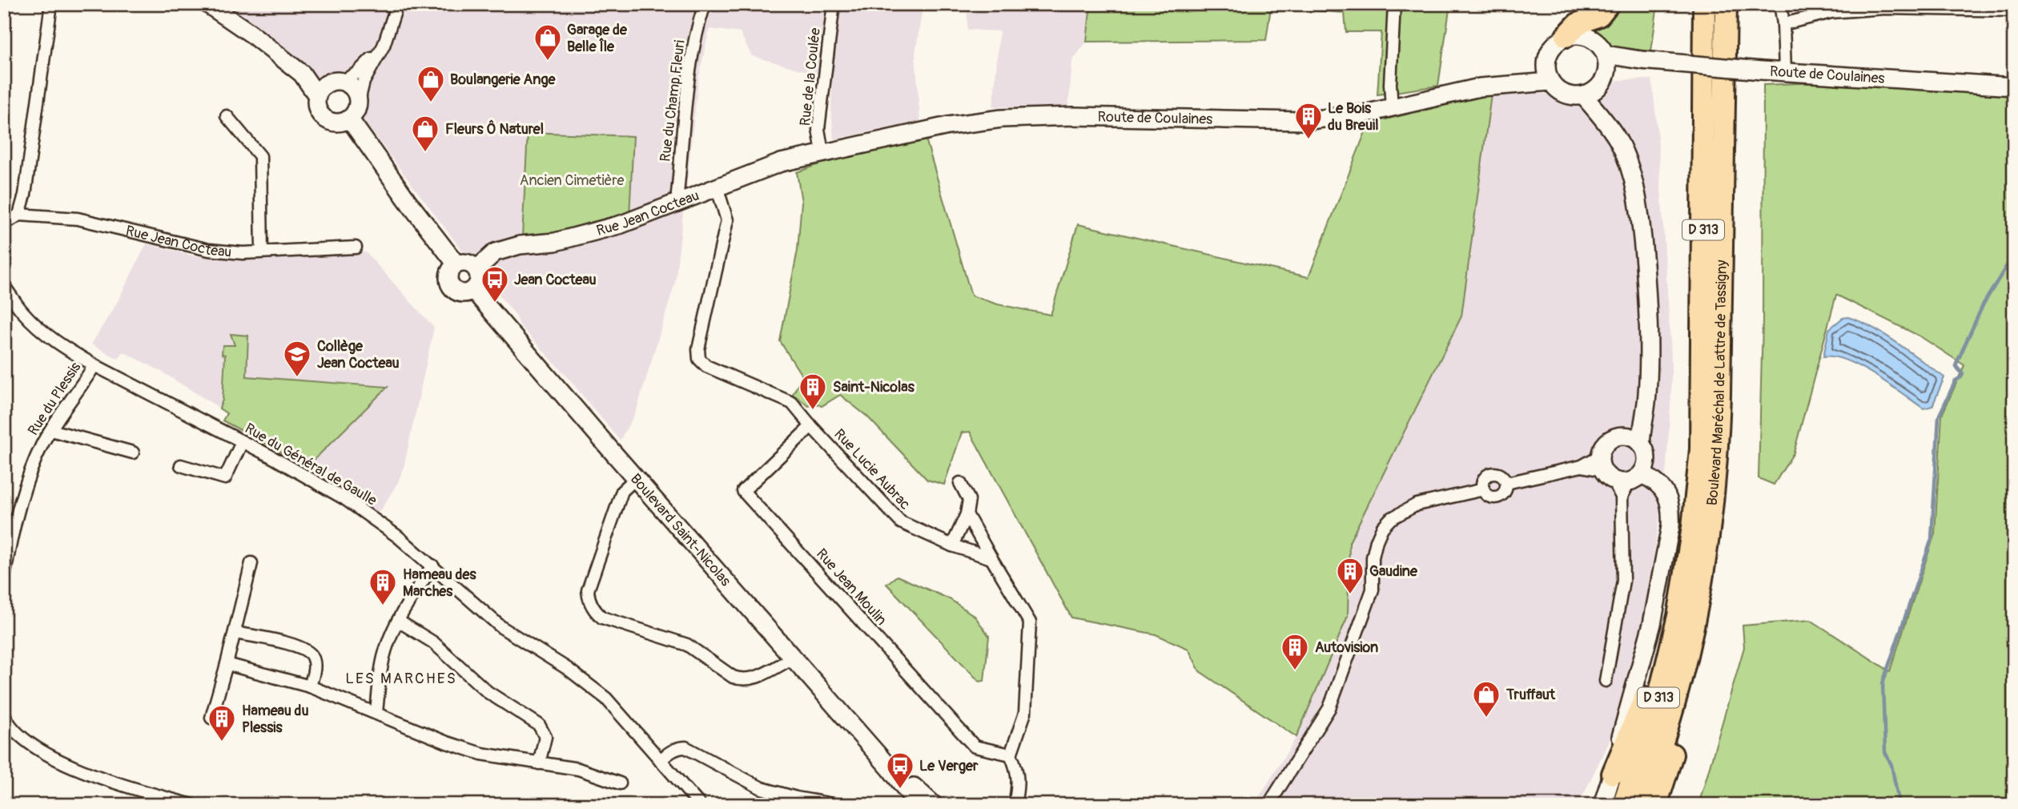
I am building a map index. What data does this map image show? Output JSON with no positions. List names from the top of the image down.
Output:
{
  "streets": {
    "highway": ["D 313", "Boulevard Maréchal de Lattre de Tassigny"],
    "street": [
      "Route de Coulaines",
      "Rue de la Coulée",
      "Rue du Champ Fleuri",
      "Rue Jean Cocteau",
      "Rue du Plessis",
      "Rue du Général de Gaulle",
      "Rue Lucie Aubrac",
      "Boulevard Saint-Nicolas",
      "Rue Jean Moulin"
    ]
  },
  "crossings": [
    ["Route de Coulaines", "Rue de la Coulée"],
    ["Route de Coulaines", "Rue Jean Cocteau"],
    ["Rue de la Coulée", "Rue Jean Cocteau"],
    ["Rue du Champ Fleuri", "Rue Jean Cocteau"],
    ["Rue Jean Cocteau", "Rue Lucie Aubrac"],
    ["Rue Jean Cocteau", "Boulevard Saint-Nicolas"],
    ["D 313", "Boulevard Maréchal de Lattre de Tassigny"],
    ["Rue du Plessis", "Rue du Général de Gaulle"],
    ["Rue Lucie Aubrac", "Rue Jean Moulin"]
  ],
  "districts": ["LES MARCHES"],
  "parks": ["Ancien Cimetière"],
  "places": {
    "shop": [
      "Garage de Belle Île",
      "Boulangerie Ange",
      "Fleurs Ô Naturel",
      "Truffaut"
    ],
    "building": [
      "Le Bois du Breuil",
      "Saint-Nicolas",
      "Gaudine",
      "Hameau des Marches",
      "Autovision",
      "Hameau du Plessis"
    ],
    "bus stop": ["Jean Cocteau", "Le Verger"],
    "school or university": ["Collège Jean Cocteau"]
  }
}
